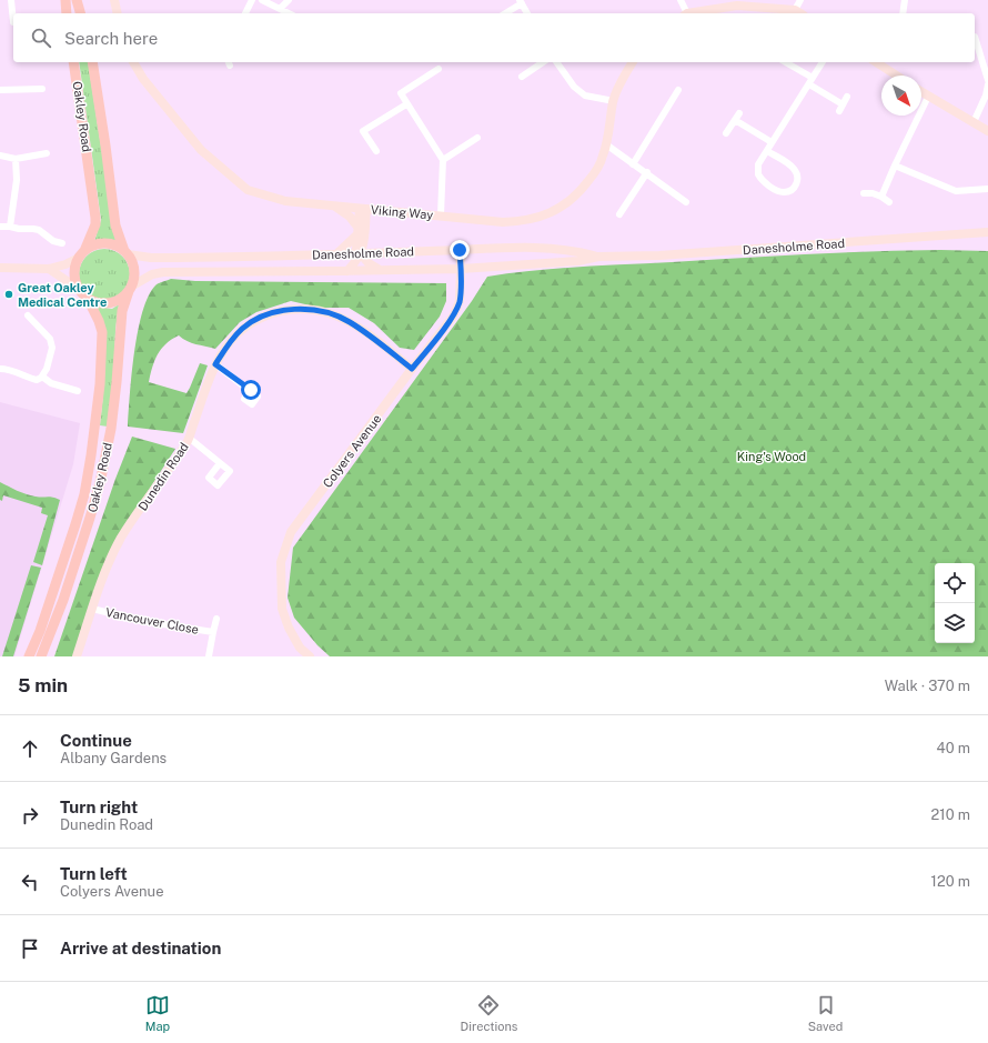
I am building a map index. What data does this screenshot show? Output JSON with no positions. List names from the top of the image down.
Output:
{
  "streets": {
    "main road": ["Oakley Road"],
    "street": [
      "Viking Way",
      "Danesholme Road",
      "Colyers Avenue",
      "Dunedin Road",
      "Vancouver Close"
    ]
  },
  "crossings": [
    ["Oakley Road", "Danesholme Road"],
    ["Danesholme Road", "Colyers Avenue"],
    ["Colyers Avenue", "Dunedin Road"],
    ["Dunedin Road", "Vancouver Close"]
  ],
  "parks": ["King's Wood"],
  "places": ["Great Oakley Medical Centre"],
  "north": "bottom right",
  "page": {
    "search": "Search here",
    "heading": ["5 min", "Walk · 370 m"],
    "list": [
      ["Continue", "Albany Gardens", "40 m"],
      ["Turn right", "Dunedin Road", "210 m"],
      ["Turn left", "Colyers Avenue", "120 m"],
      "Arrive at destination"
    ],
    "nav": ["Map", "Directions", "Saved"]
  }
}
